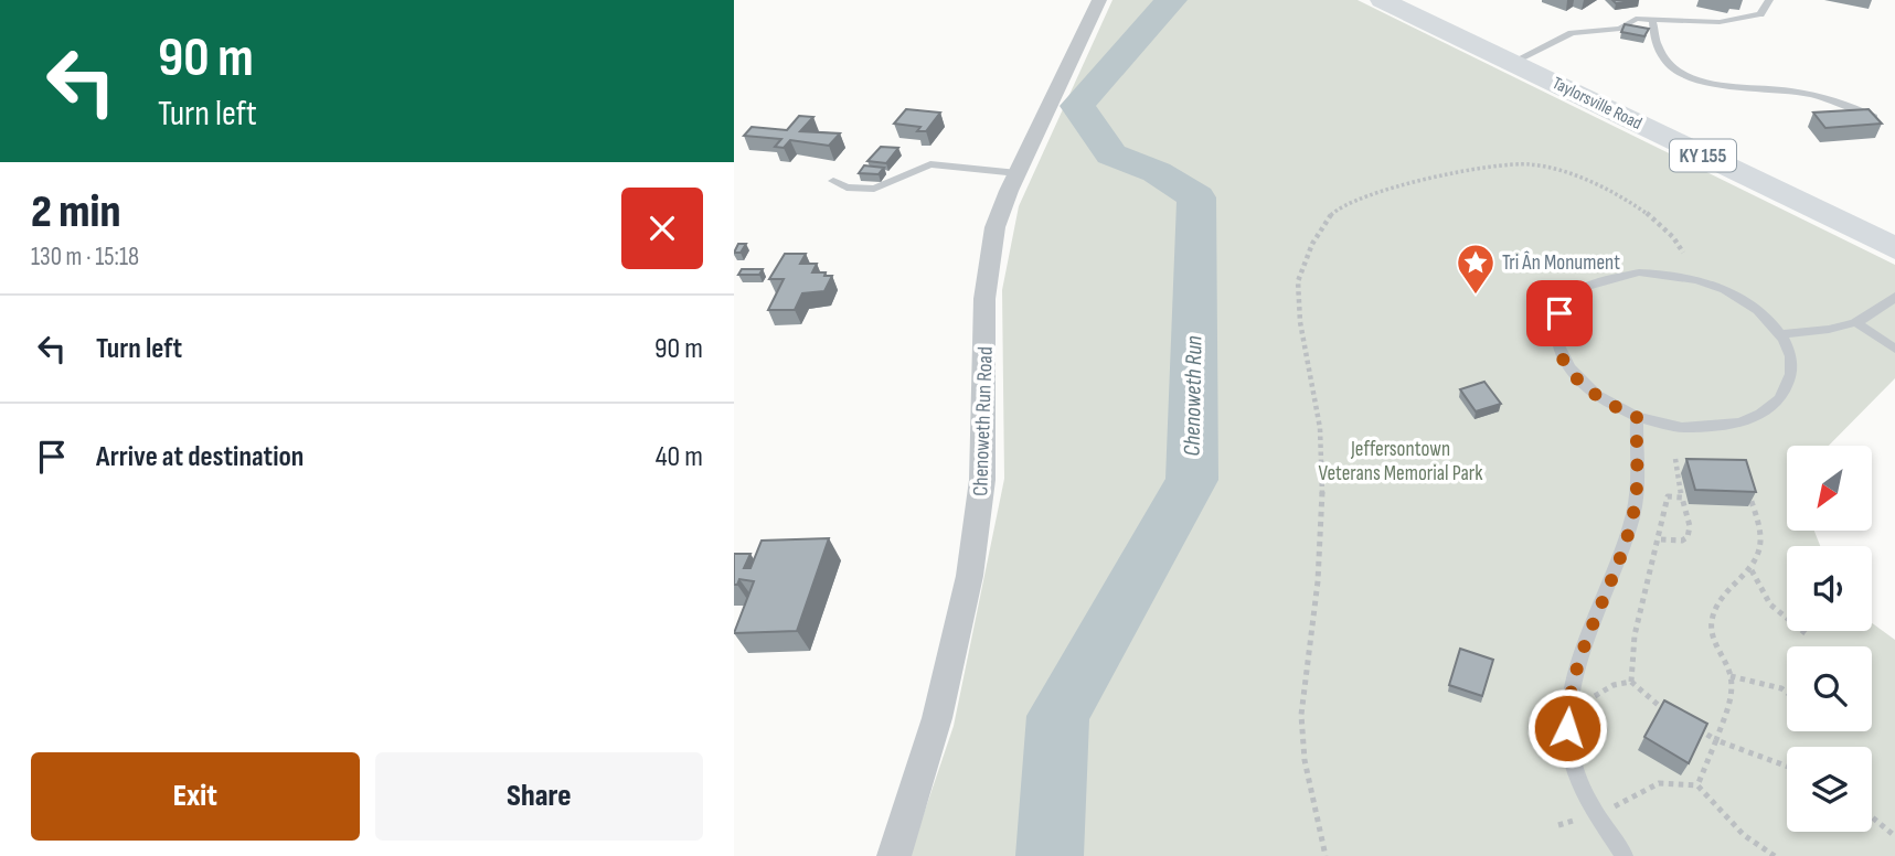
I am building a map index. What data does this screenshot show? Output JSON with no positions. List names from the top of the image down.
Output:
{
  "streets": {
    "main road": ["Taylorsville Road", "KY 155"],
    "street": ["Chenoweth Run Road"]
  },
  "water": ["Chenoweth Run"],
  "parks": ["Jeffersontown Veterans Memorial Park"],
  "places": {
    "place": ["Tri Ân Monument"]
  },
  "north": "bottom left",
  "page": {
    "turn": ["90 m", "Turn left"],
    "heading": ["2 min", "130 m · 15:18"],
    "list": [
      {
        "name": "Turn left",
        "value": "90 m"
      },
      {
        "name": "Arrive at destination",
        "value": "40 m"
      }
    ],
    "buttons": ["Exit", "Share"]
  }
}
